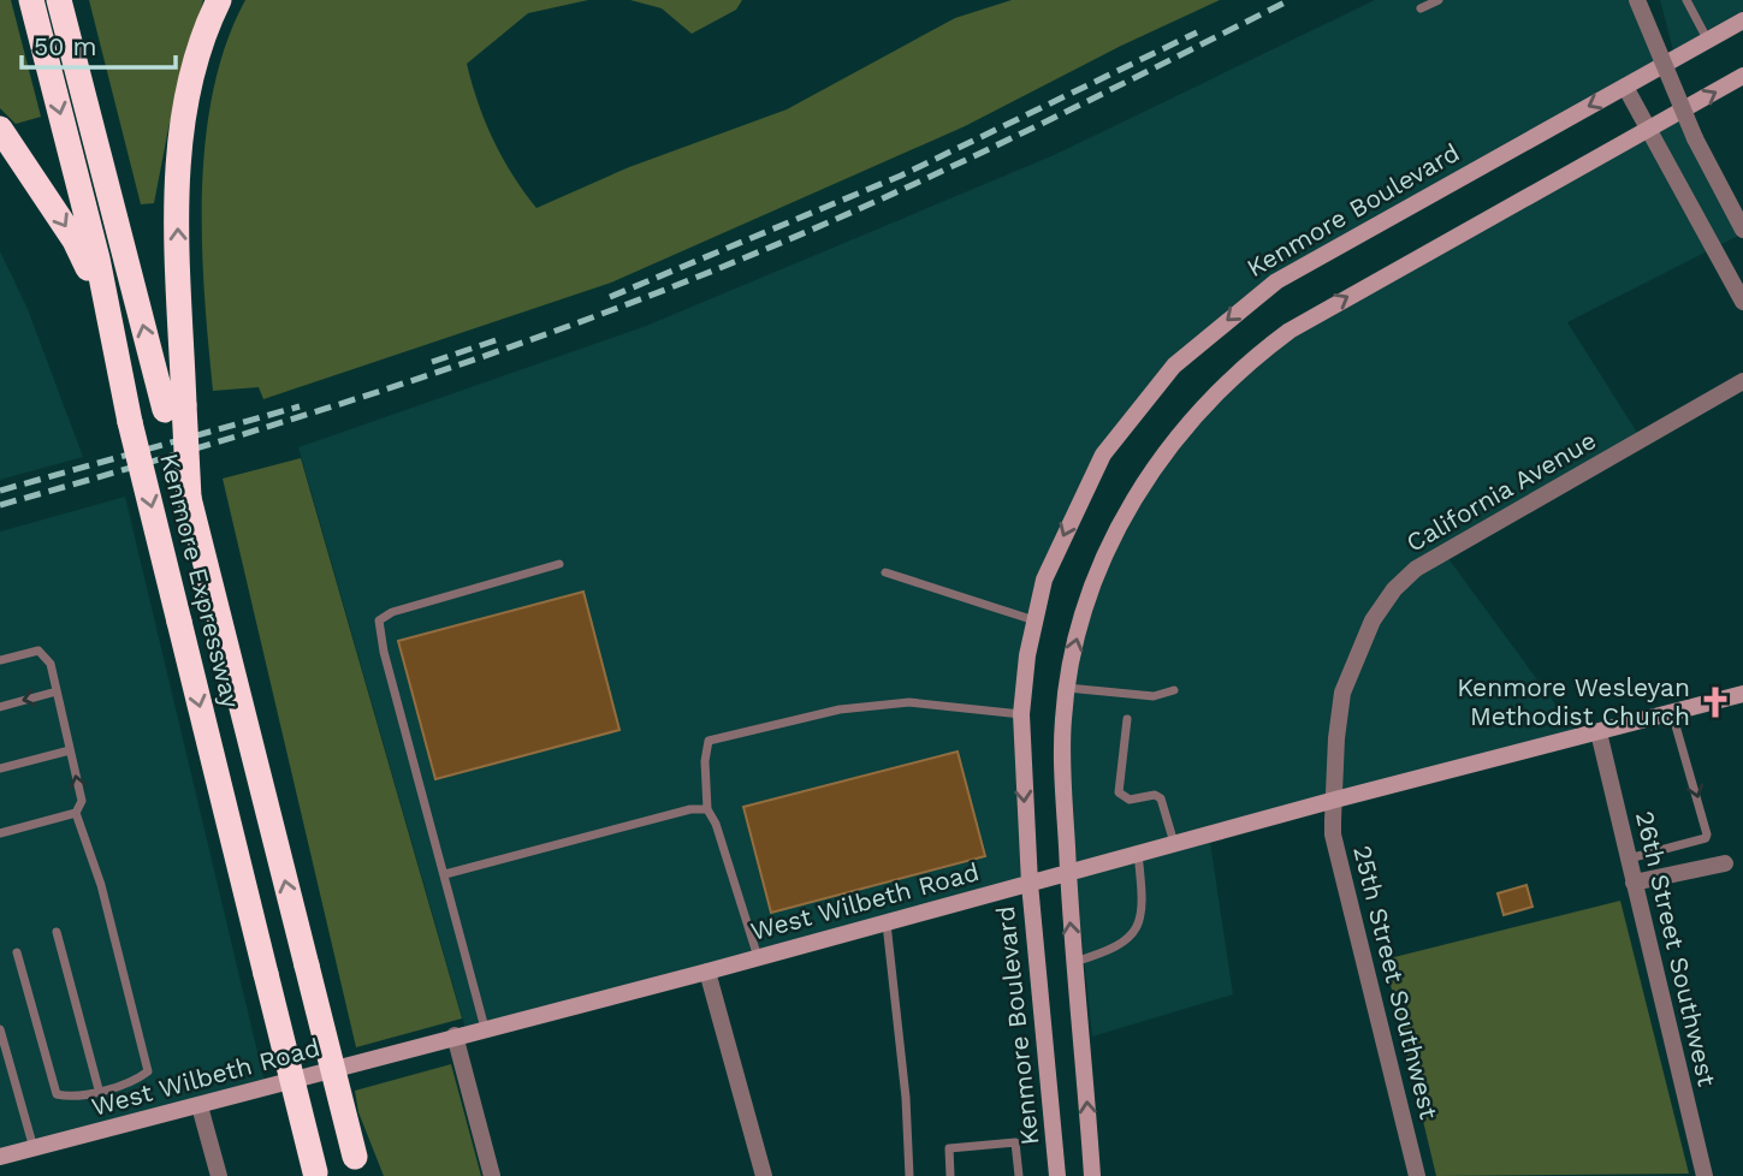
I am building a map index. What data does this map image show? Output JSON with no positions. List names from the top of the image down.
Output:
{
  "streets": {
    "highway": ["Kenmore Expressway"],
    "main road": ["Kenmore Boulevard", "West Wilbeth Road"],
    "street": ["California Avenue", "26th Street Southwest", "25th Street Southwest"]
  },
  "crossings": [
    ["Kenmore Boulevard", "West Wilbeth Road"],
    ["California Avenue", "West Wilbeth Road"],
    ["California Avenue", "25th Street Southwest"],
    ["West Wilbeth Road", "26th Street Southwest"],
    ["West Wilbeth Road", "25th Street Southwest"]
  ],
  "places": {
    "church": ["Kenmore Wesleyan Methodist Church"]
  },
  "scale_bar": "50 m"
}
